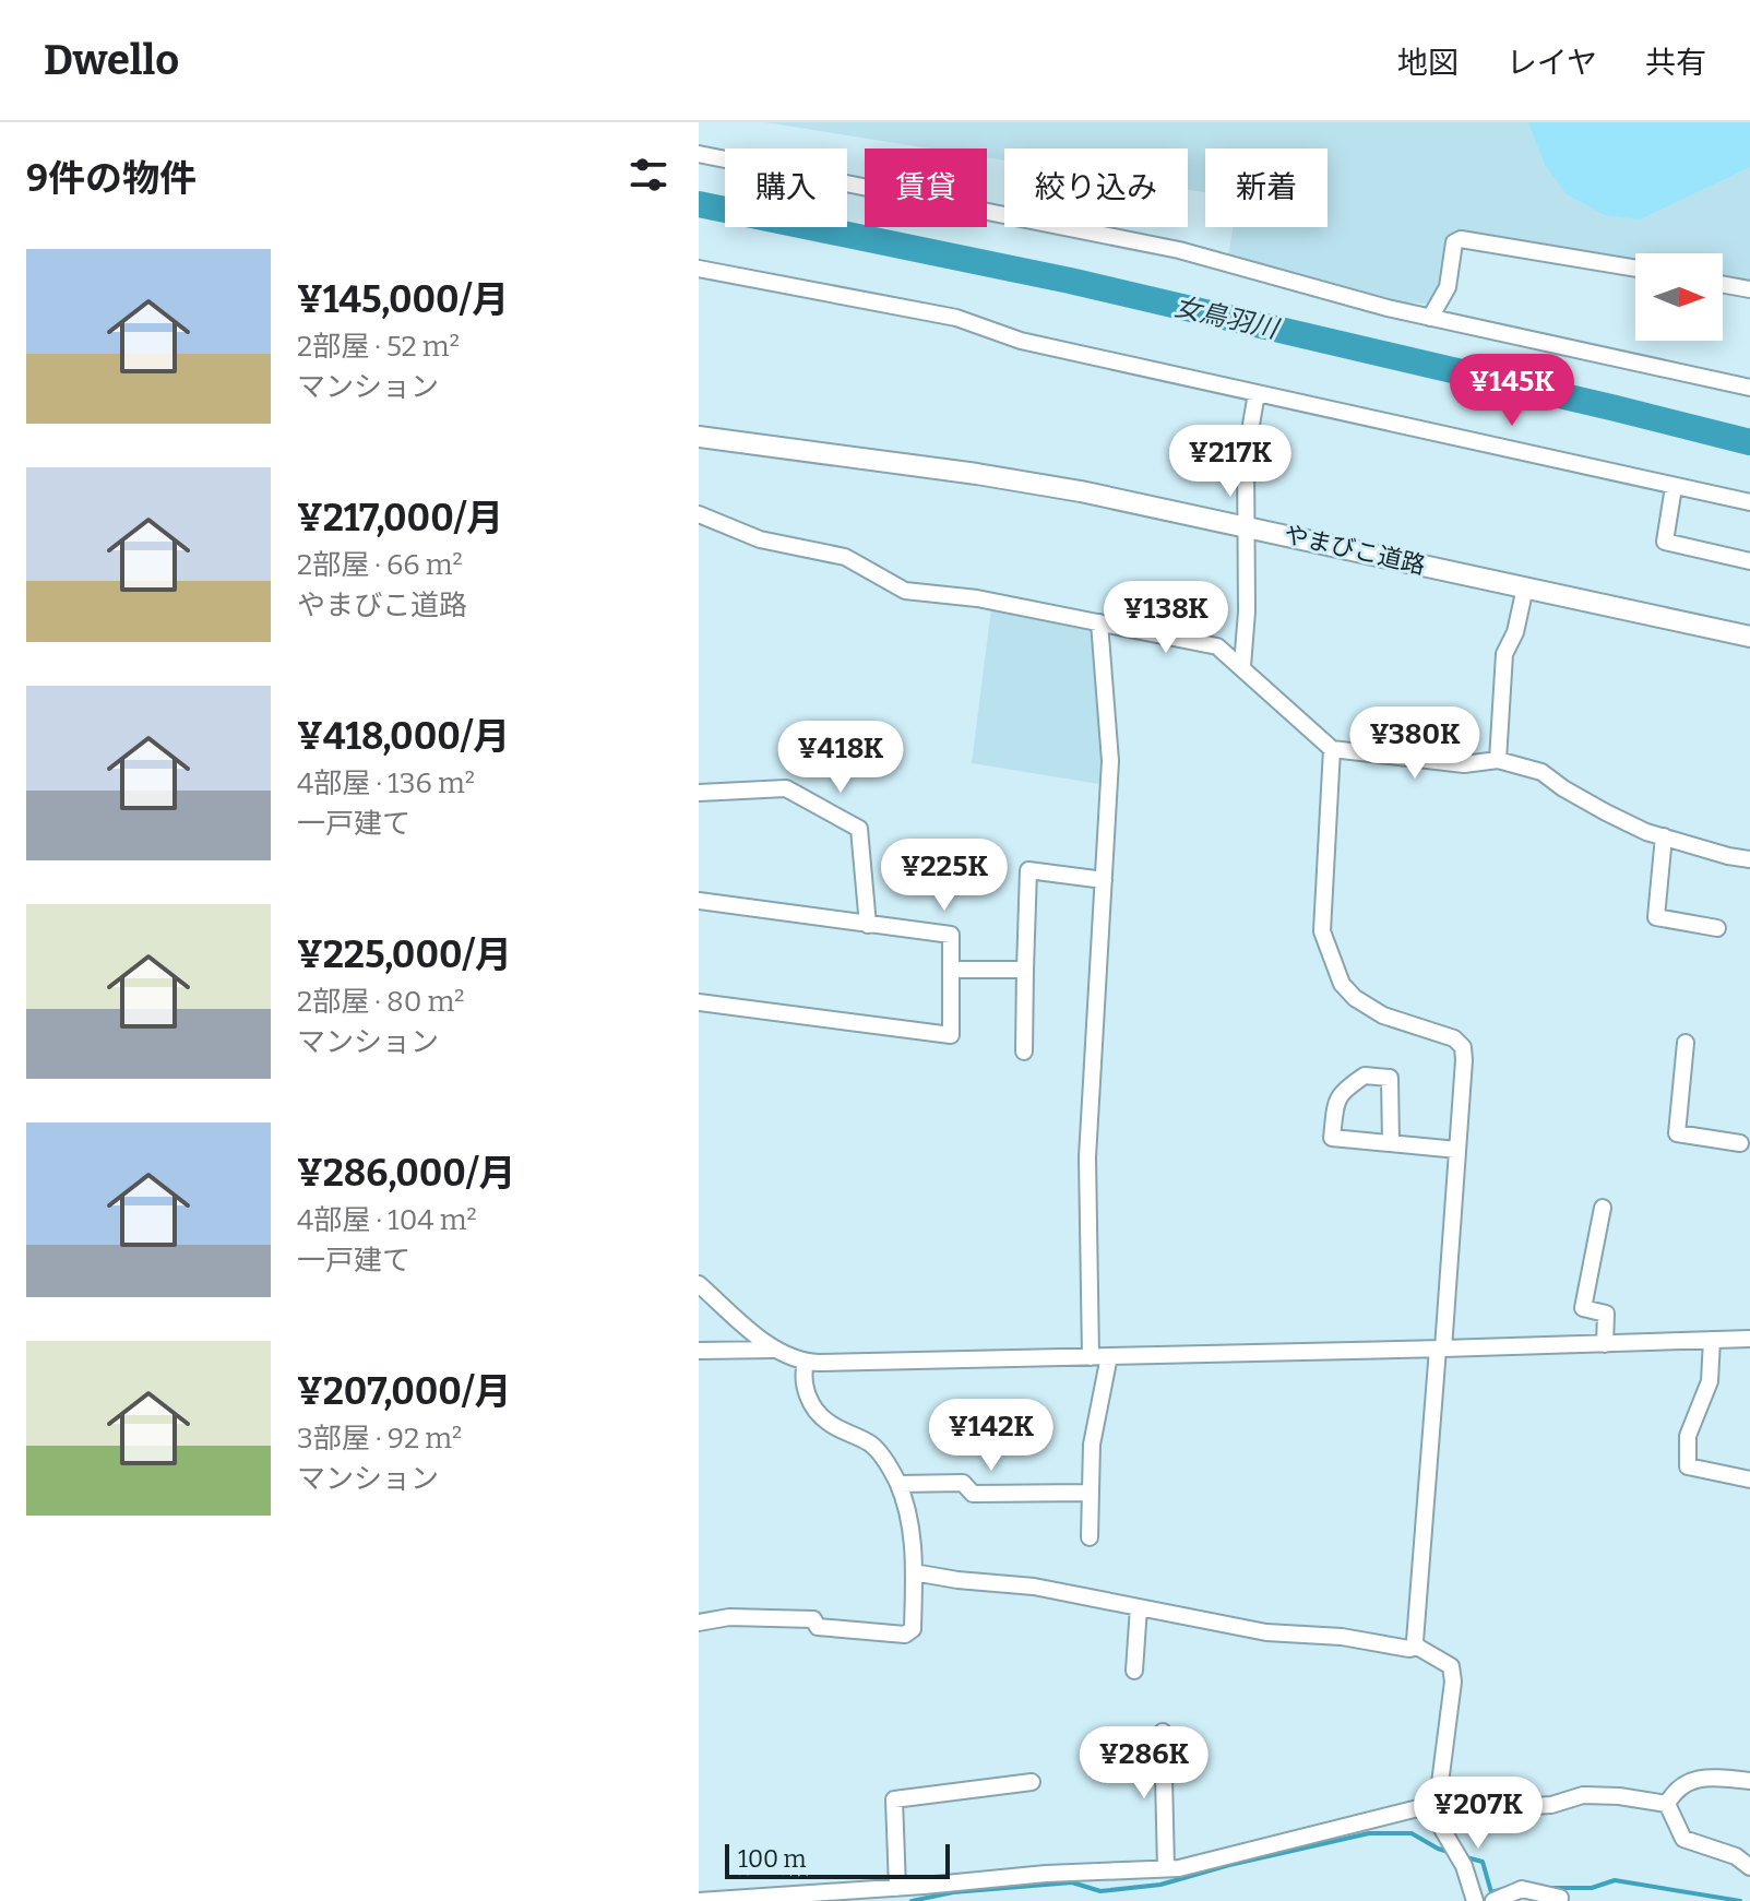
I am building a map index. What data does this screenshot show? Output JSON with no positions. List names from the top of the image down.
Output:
{
  "streets": {
    "street": ["やまびこ道路"]
  },
  "water": ["女鳥羽川"],
  "scale_bar": "100 m",
  "north": "right",
  "page": {
    "header": "Dwello",
    "nav": ["地図", "レイヤ", "共有"],
    "heading": "9件の物件",
    "chip": [
      "購入",
      "賃貸",
      "絞り込み",
      "新着"
    ],
    "list": [
      {
        "name": "¥145,000/月",
        "note": "2部屋 · 52 m² · マンション"
      },
      {
        "name": "¥217,000/月",
        "note": "2部屋 · 66 m² · やまびこ道路"
      },
      {
        "name": "¥418,000/月",
        "note": "4部屋 · 136 m² · 一戸建て"
      },
      {
        "name": "¥225,000/月",
        "note": "2部屋 · 80 m² · マンション"
      },
      {
        "name": "¥286,000/月",
        "note": "4部屋 · 104 m² · 一戸建て"
      },
      {
        "name": "¥207,000/月",
        "note": "3部屋 · 92 m² · マンション"
      }
    ],
    "price": [
      "¥145K",
      "¥217K",
      "¥138K",
      "¥380K",
      "¥418K",
      "¥225K",
      "¥142K",
      "¥286K",
      "¥207K"
    ],
    "scale": "100 m"
  }
}
